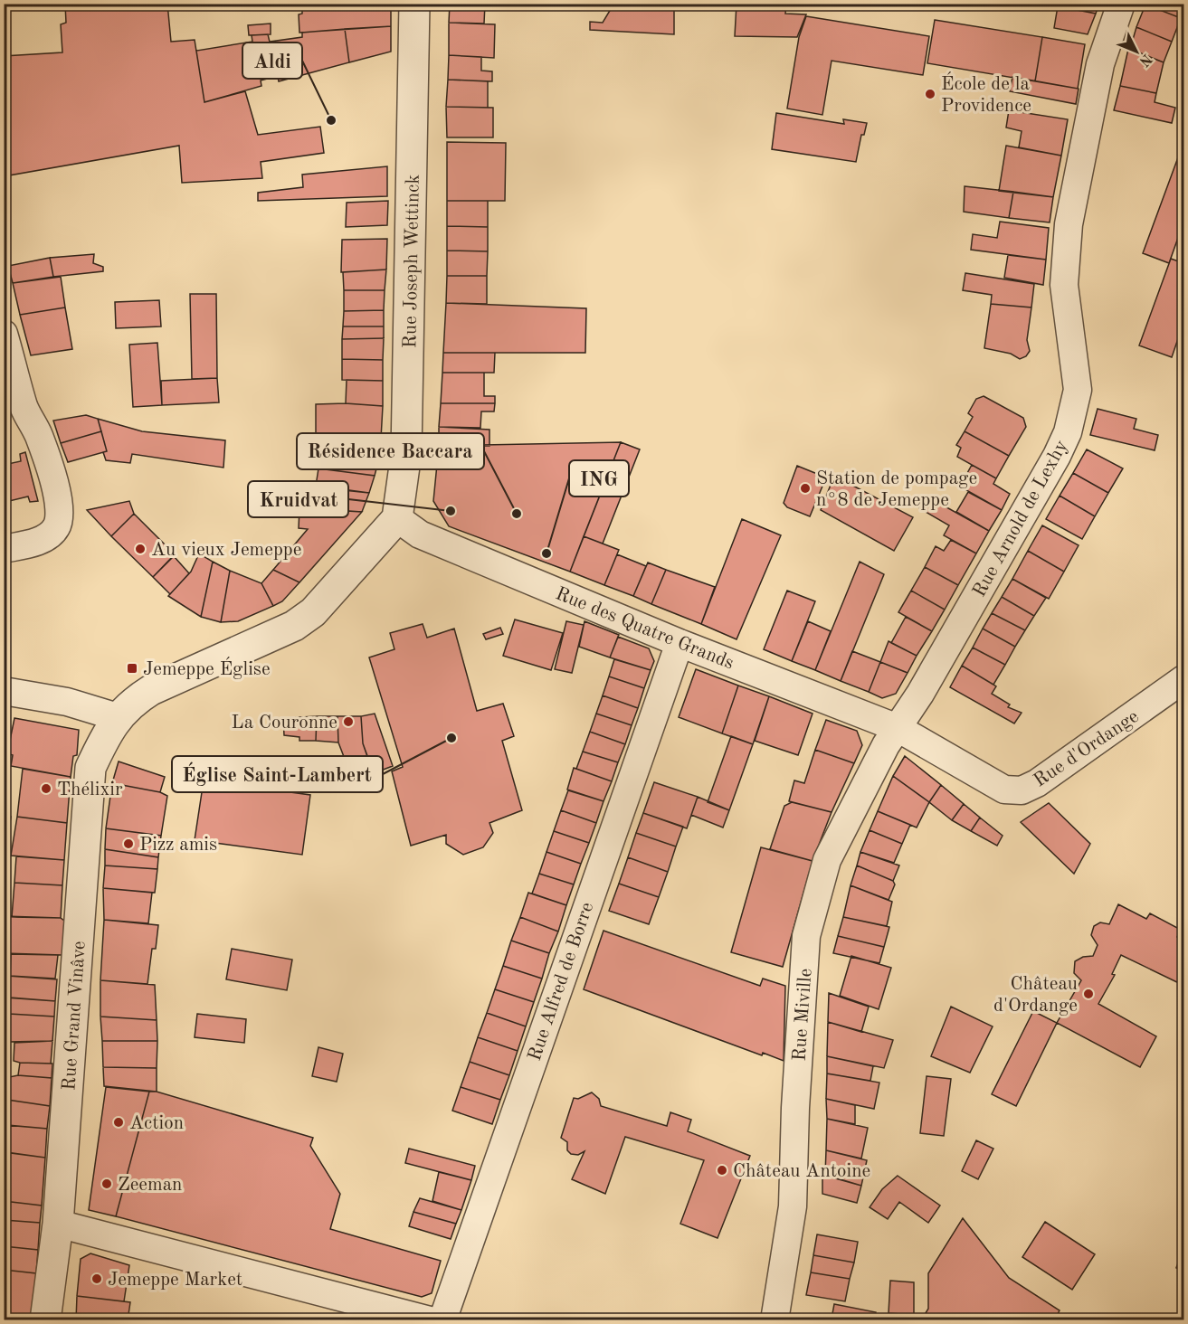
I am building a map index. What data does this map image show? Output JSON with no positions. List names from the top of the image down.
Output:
{
  "streets": {
    "street": [
      "Rue Joseph Wettinck",
      "Rue Arnold de Lexhy",
      "Rue des Quatre Grands",
      "Rue d'Ordange",
      "Rue Alfred de Borre",
      "Rue Miville",
      "Rue Grand Vinâve"
    ]
  },
  "crossings": [
    ["Rue Joseph Wettinck", "Rue des Quatre Grands"],
    ["Rue Joseph Wettinck", "Rue Grand Vinâve"],
    ["Rue Arnold de Lexhy", "Rue des Quatre Grands"],
    ["Rue Arnold de Lexhy", "Rue d'Ordange"],
    ["Rue Arnold de Lexhy", "Rue Miville"],
    ["Rue des Quatre Grands", "Rue d'Ordange"],
    ["Rue des Quatre Grands", "Rue Alfred de Borre"],
    ["Rue des Quatre Grands", "Rue Miville"],
    ["Rue des Quatre Grands", "Rue Grand Vinâve"],
    ["Rue d'Ordange", "Rue Miville"]
  ],
  "places": {
    "other": [
      "École de la Providence",
      "Aldi",
      "Station de pompage n°8 de Jemeppe",
      "Kruidvat",
      "Résidence Baccara",
      "Au vieux Jemeppe",
      "ING",
      "La Couronne",
      "Église Saint-Lambert",
      "Thélixir",
      "Pizz amis",
      "Château d'Ordange",
      "Action",
      "Château Antoine",
      "Zeeman",
      "Jemeppe Market"
    ],
    "transit": ["Jemeppe Église"]
  },
  "north": "bottom right"
}
